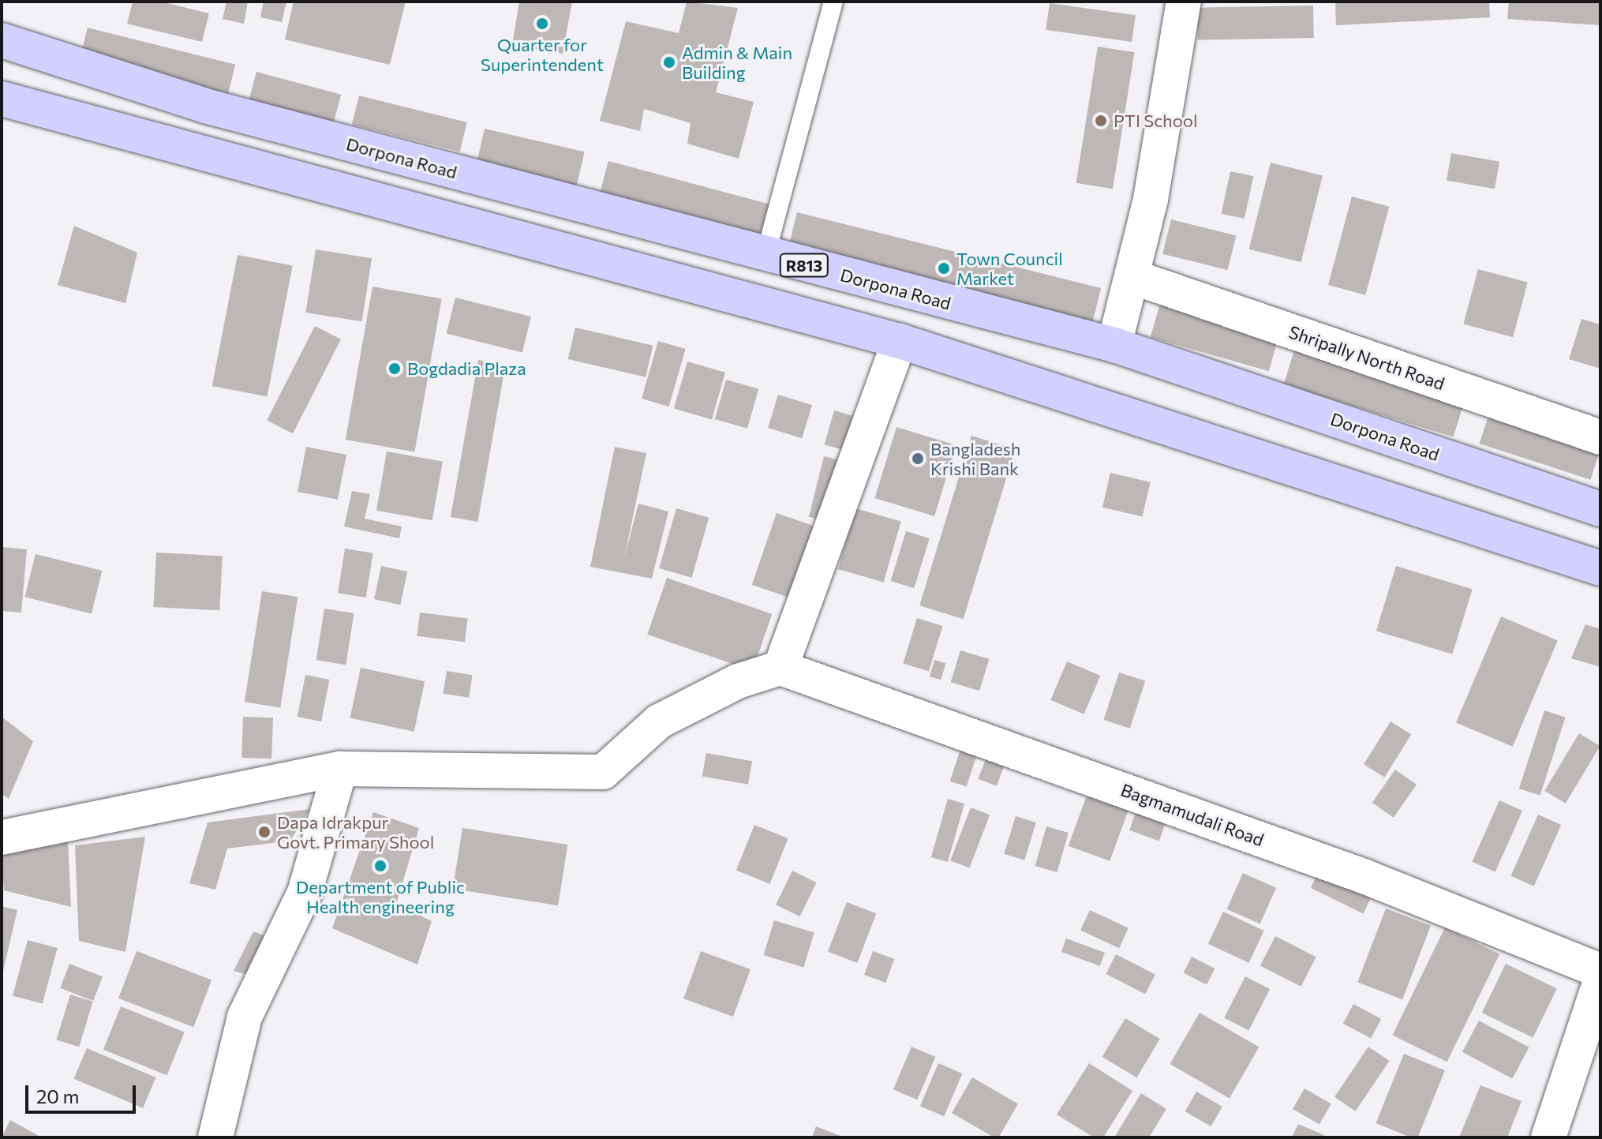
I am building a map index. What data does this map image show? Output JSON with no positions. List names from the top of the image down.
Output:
{
  "streets": {
    "main road": ["Dorpona Road", "R813"],
    "street": ["Shripally North Road", "Bagmamudali Road"]
  },
  "places": [
    "Quarter for Superintendent",
    "Admin & Main Building",
    "PTI School",
    "Town Council Market",
    "Bogdadia Plaza",
    "Bangladesh Krishi Bank",
    "Dapa Idrakpur Govt. Primary Shool",
    "Department of Public Health engineering"
  ],
  "scale_bar": "20 m"
}
